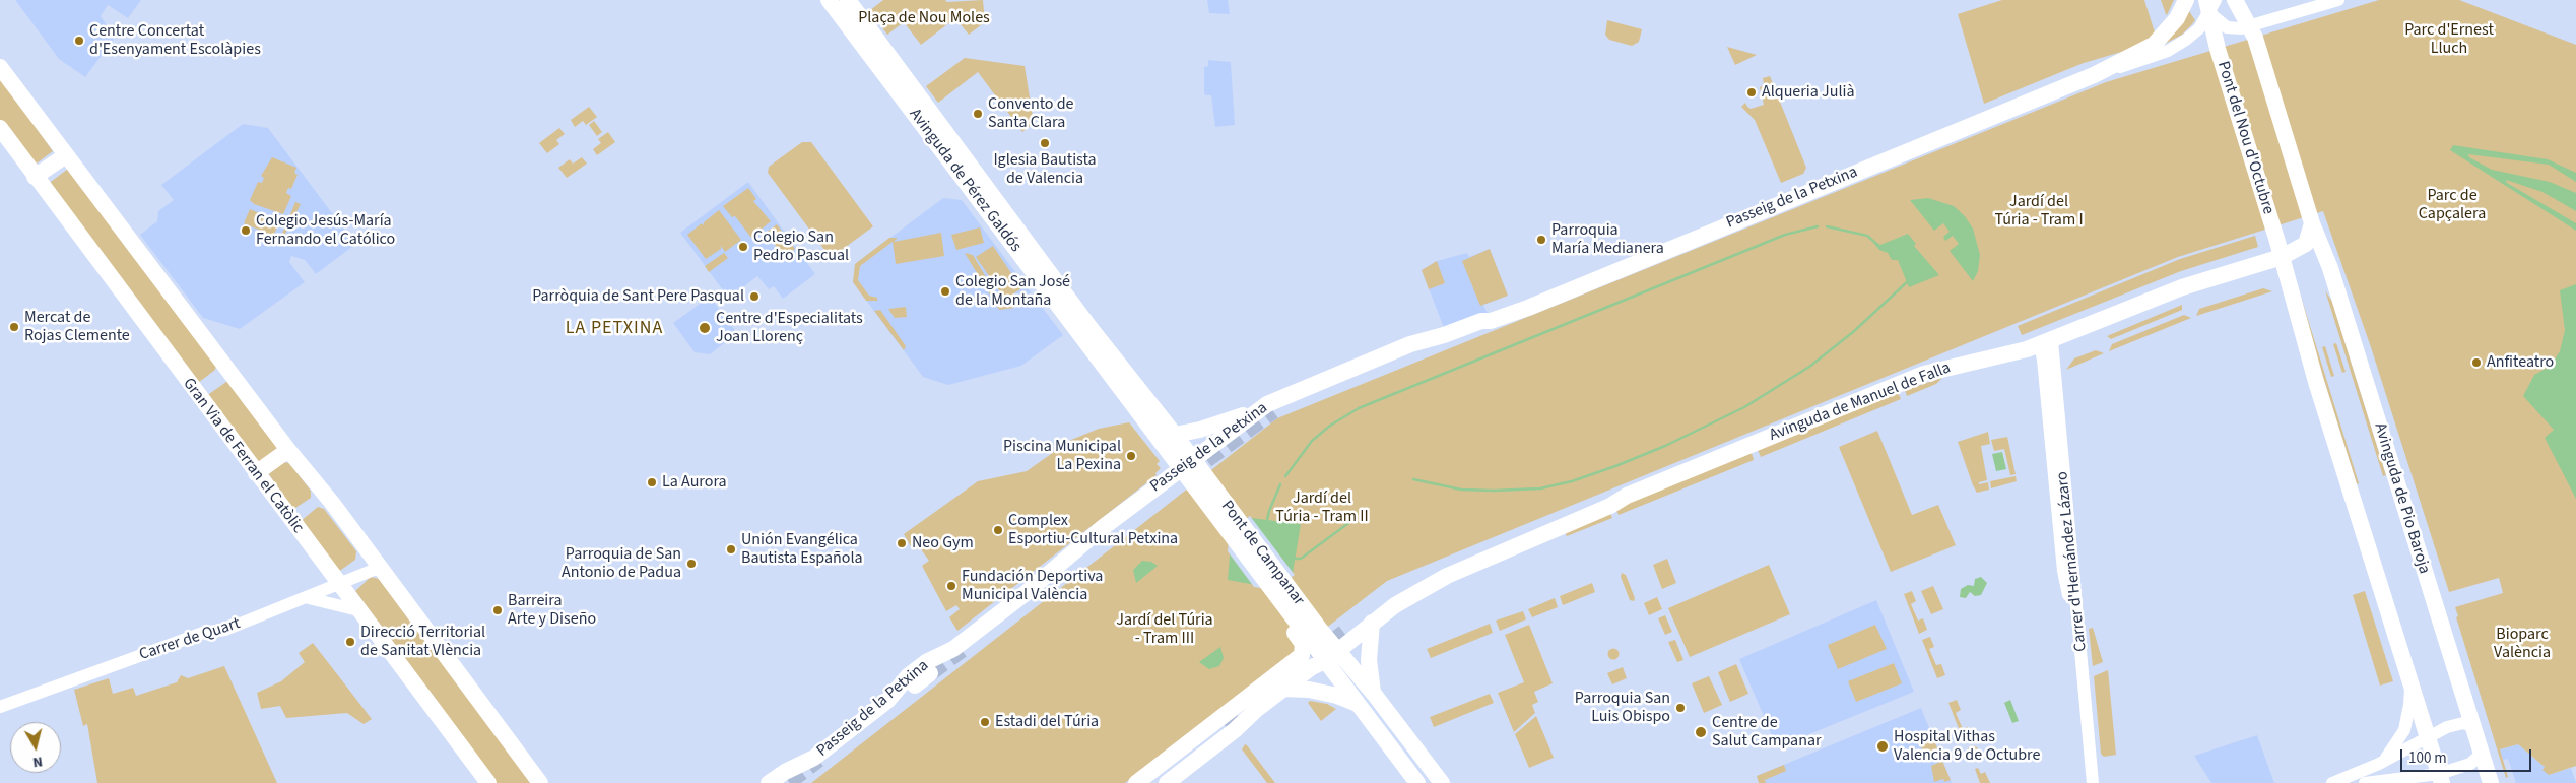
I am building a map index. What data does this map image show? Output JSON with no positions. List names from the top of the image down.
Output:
{
  "streets": {
    "main road": [
      "Pont del Nou d'Octubre",
      "Avinguda de Pérez Galdós",
      "Passeig de la Petxina",
      "Avinguda de Manuel de Falla",
      "Gran Via de Ferran el Catòlic",
      "Avinguda de Pio Baroja",
      "Pont de Campanar"
    ],
    "street": ["Carrer d'Hernández Lázaro", "Carrer de Quart"]
  },
  "crossings": [
    ["Pont del Nou d'Octubre", "Passeig de la Petxina"],
    ["Pont del Nou d'Octubre", "Avinguda de Manuel de Falla"],
    ["Avinguda de Pérez Galdós", "Passeig de la Petxina"],
    ["Avinguda de Pérez Galdós", "Pont de Campanar"],
    ["Avinguda de Manuel de Falla", "Avinguda de Pio Baroja"],
    ["Avinguda de Manuel de Falla", "Carrer d'Hernández Lázaro"],
    ["Gran Via de Ferran el Catòlic", "Carrer de Quart"]
  ],
  "districts": ["LA PETXINA"],
  "parks": [
    "Plaça de Nou Moles",
    "Parc d'Ernest Lluch",
    "Parc de Capçalera",
    "Jardí del Túria - Tram I",
    "Jardí del Túria - Tram II",
    "Jardí del Túria - Tram III",
    "Bioparc València"
  ],
  "places": [
    "Centre Concertat d'Esenyament Escolàpies",
    "Alqueria Julià",
    "Convento de Santa Clara",
    "Iglesia Bautista de Valencia",
    "Colegio Jesús-María Fernando el Católico",
    "Parroquia María Medianera",
    "Colegio San Pedro Pascual",
    "Colegio San José de la Montaña",
    "Parròquia de Sant Pere Pasqual",
    "Mercat de Rojas Clemente",
    "Centre d'Especialitats Joan Llorenç",
    "Anfiteatro",
    "Piscina Municipal La Pexina",
    "La Aurora",
    "Complex Esportiu-Cultural Petxina",
    "Neo Gym",
    "Unión Evangélica Bautista Española",
    "Parroquia de San Antonio de Padua",
    "Fundación Deportiva Municipal València",
    "Barreira Arte y Diseño",
    "Direcció Territorial de Sanitat Vlència",
    "Parroquia San Luis Obispo",
    "Estadi del Túria",
    "Centre de Salut Campanar",
    "Hospital Vithas Valencia 9 de Octubre"
  ],
  "scale_bar": "100 m",
  "north": "bottom"
}
